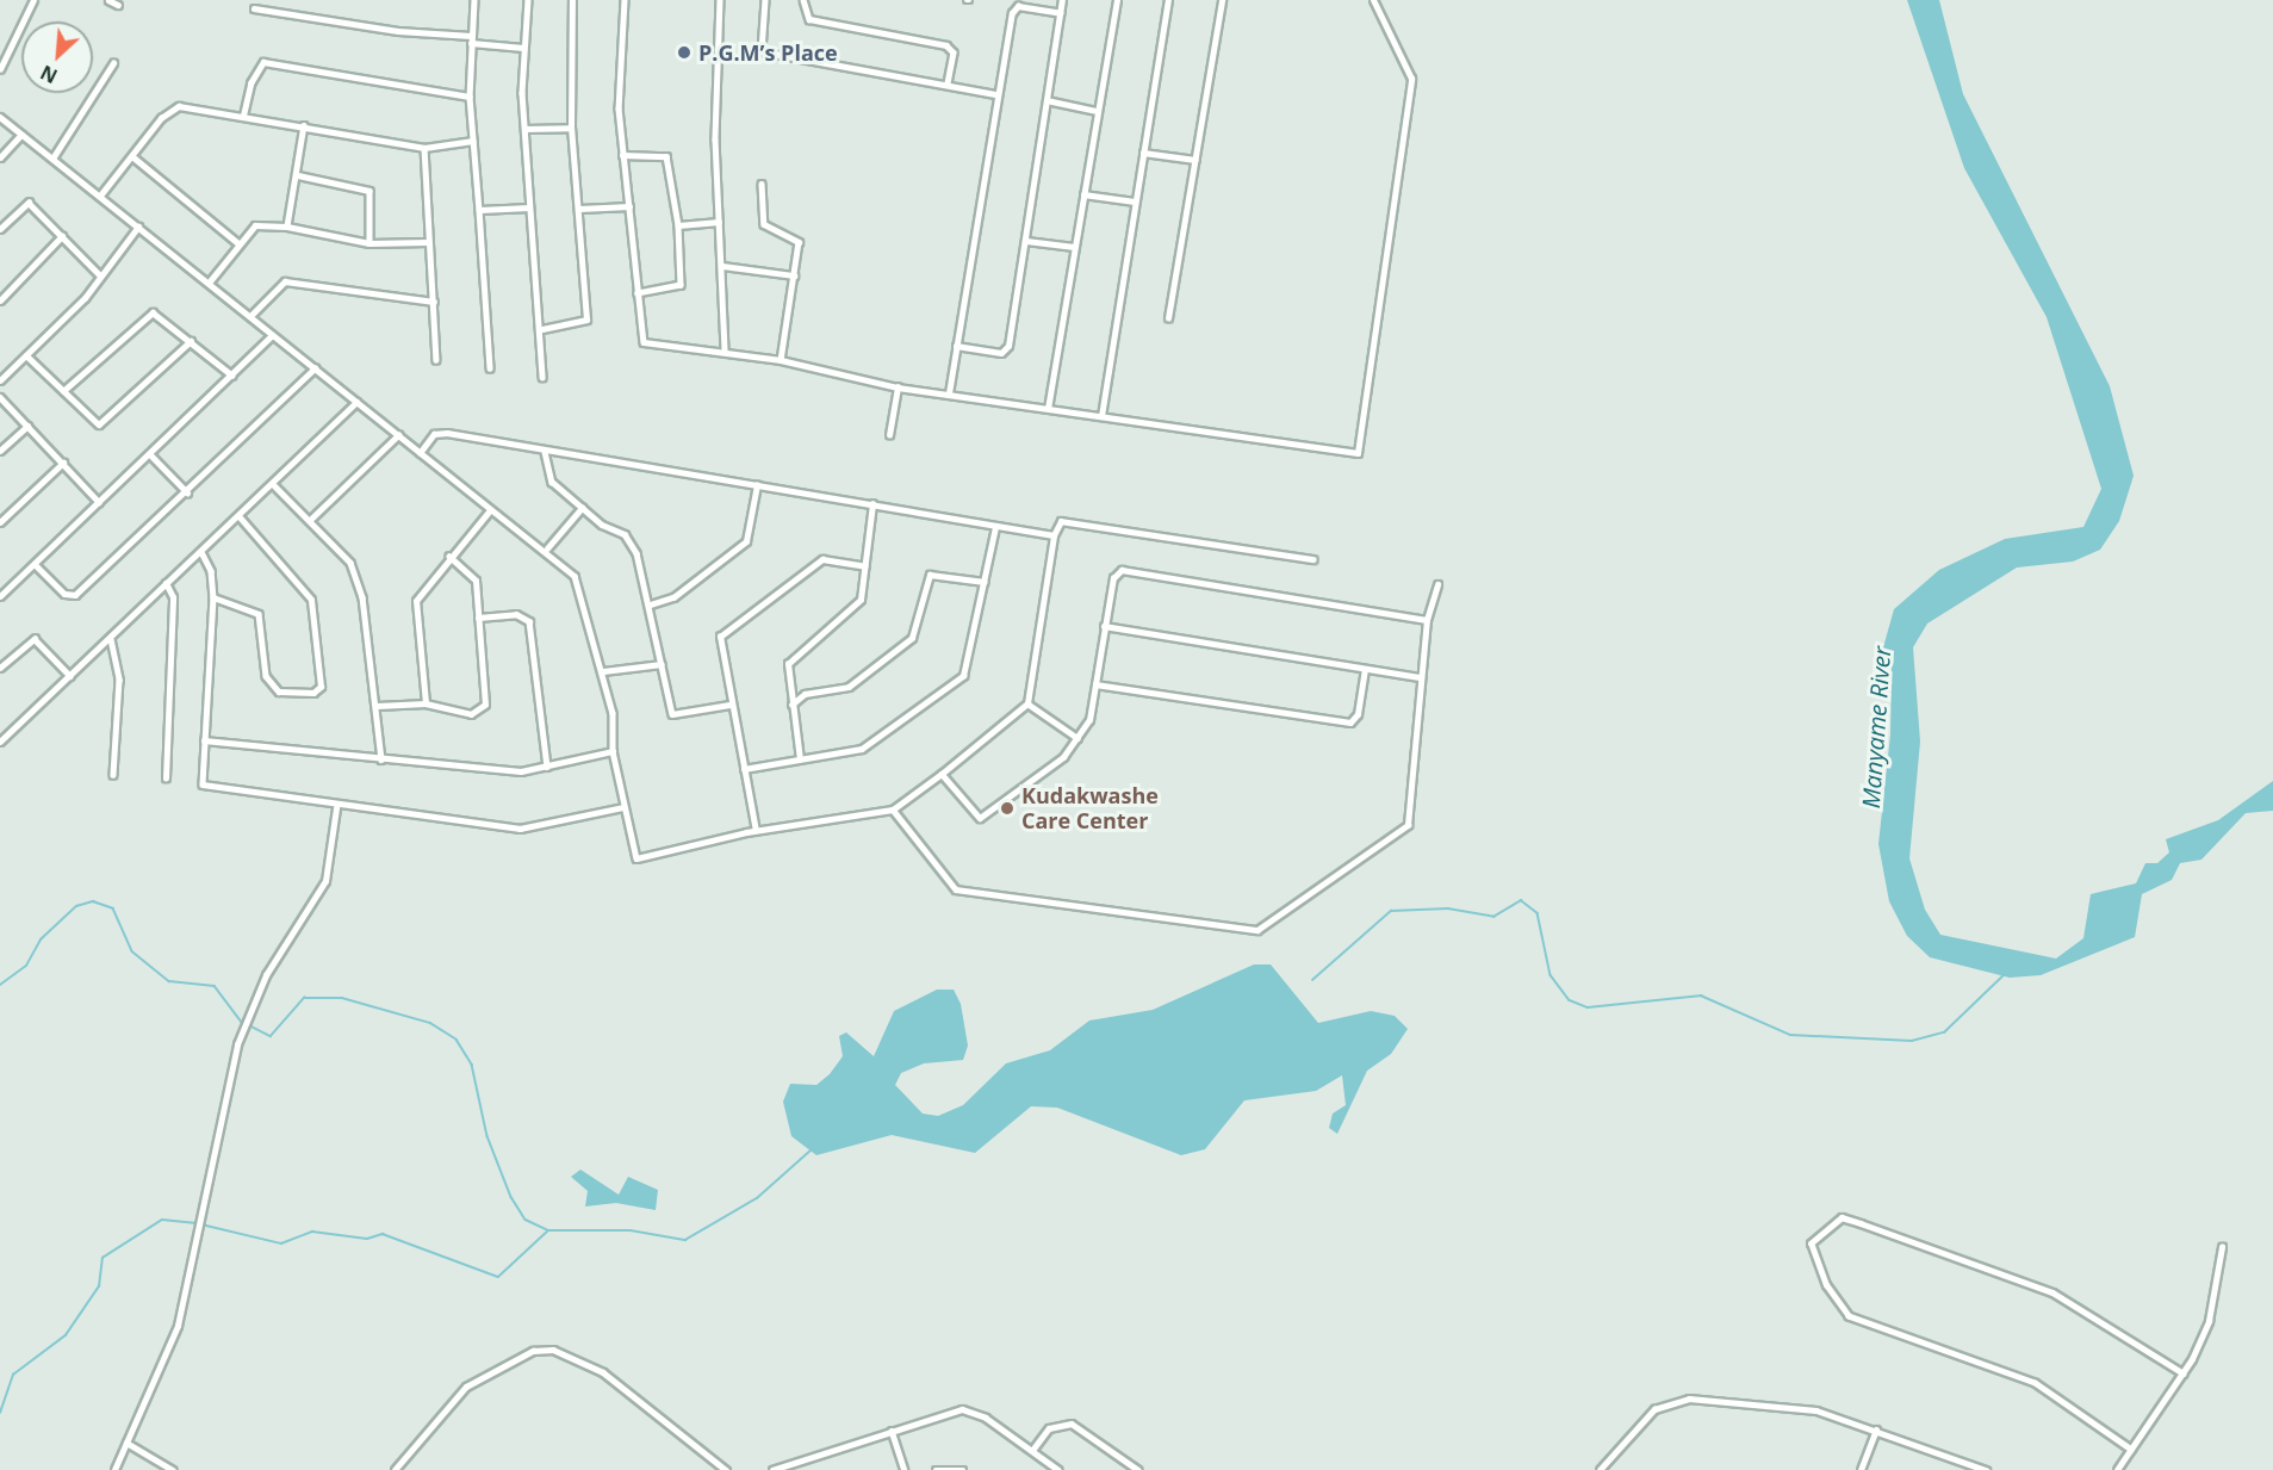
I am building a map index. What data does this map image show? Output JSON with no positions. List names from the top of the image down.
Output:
{
  "water": ["Manyame River"],
  "places": ["P.G.M’s Place", "Kudakwashe Care Center"],
  "north": "bottom left"
}
